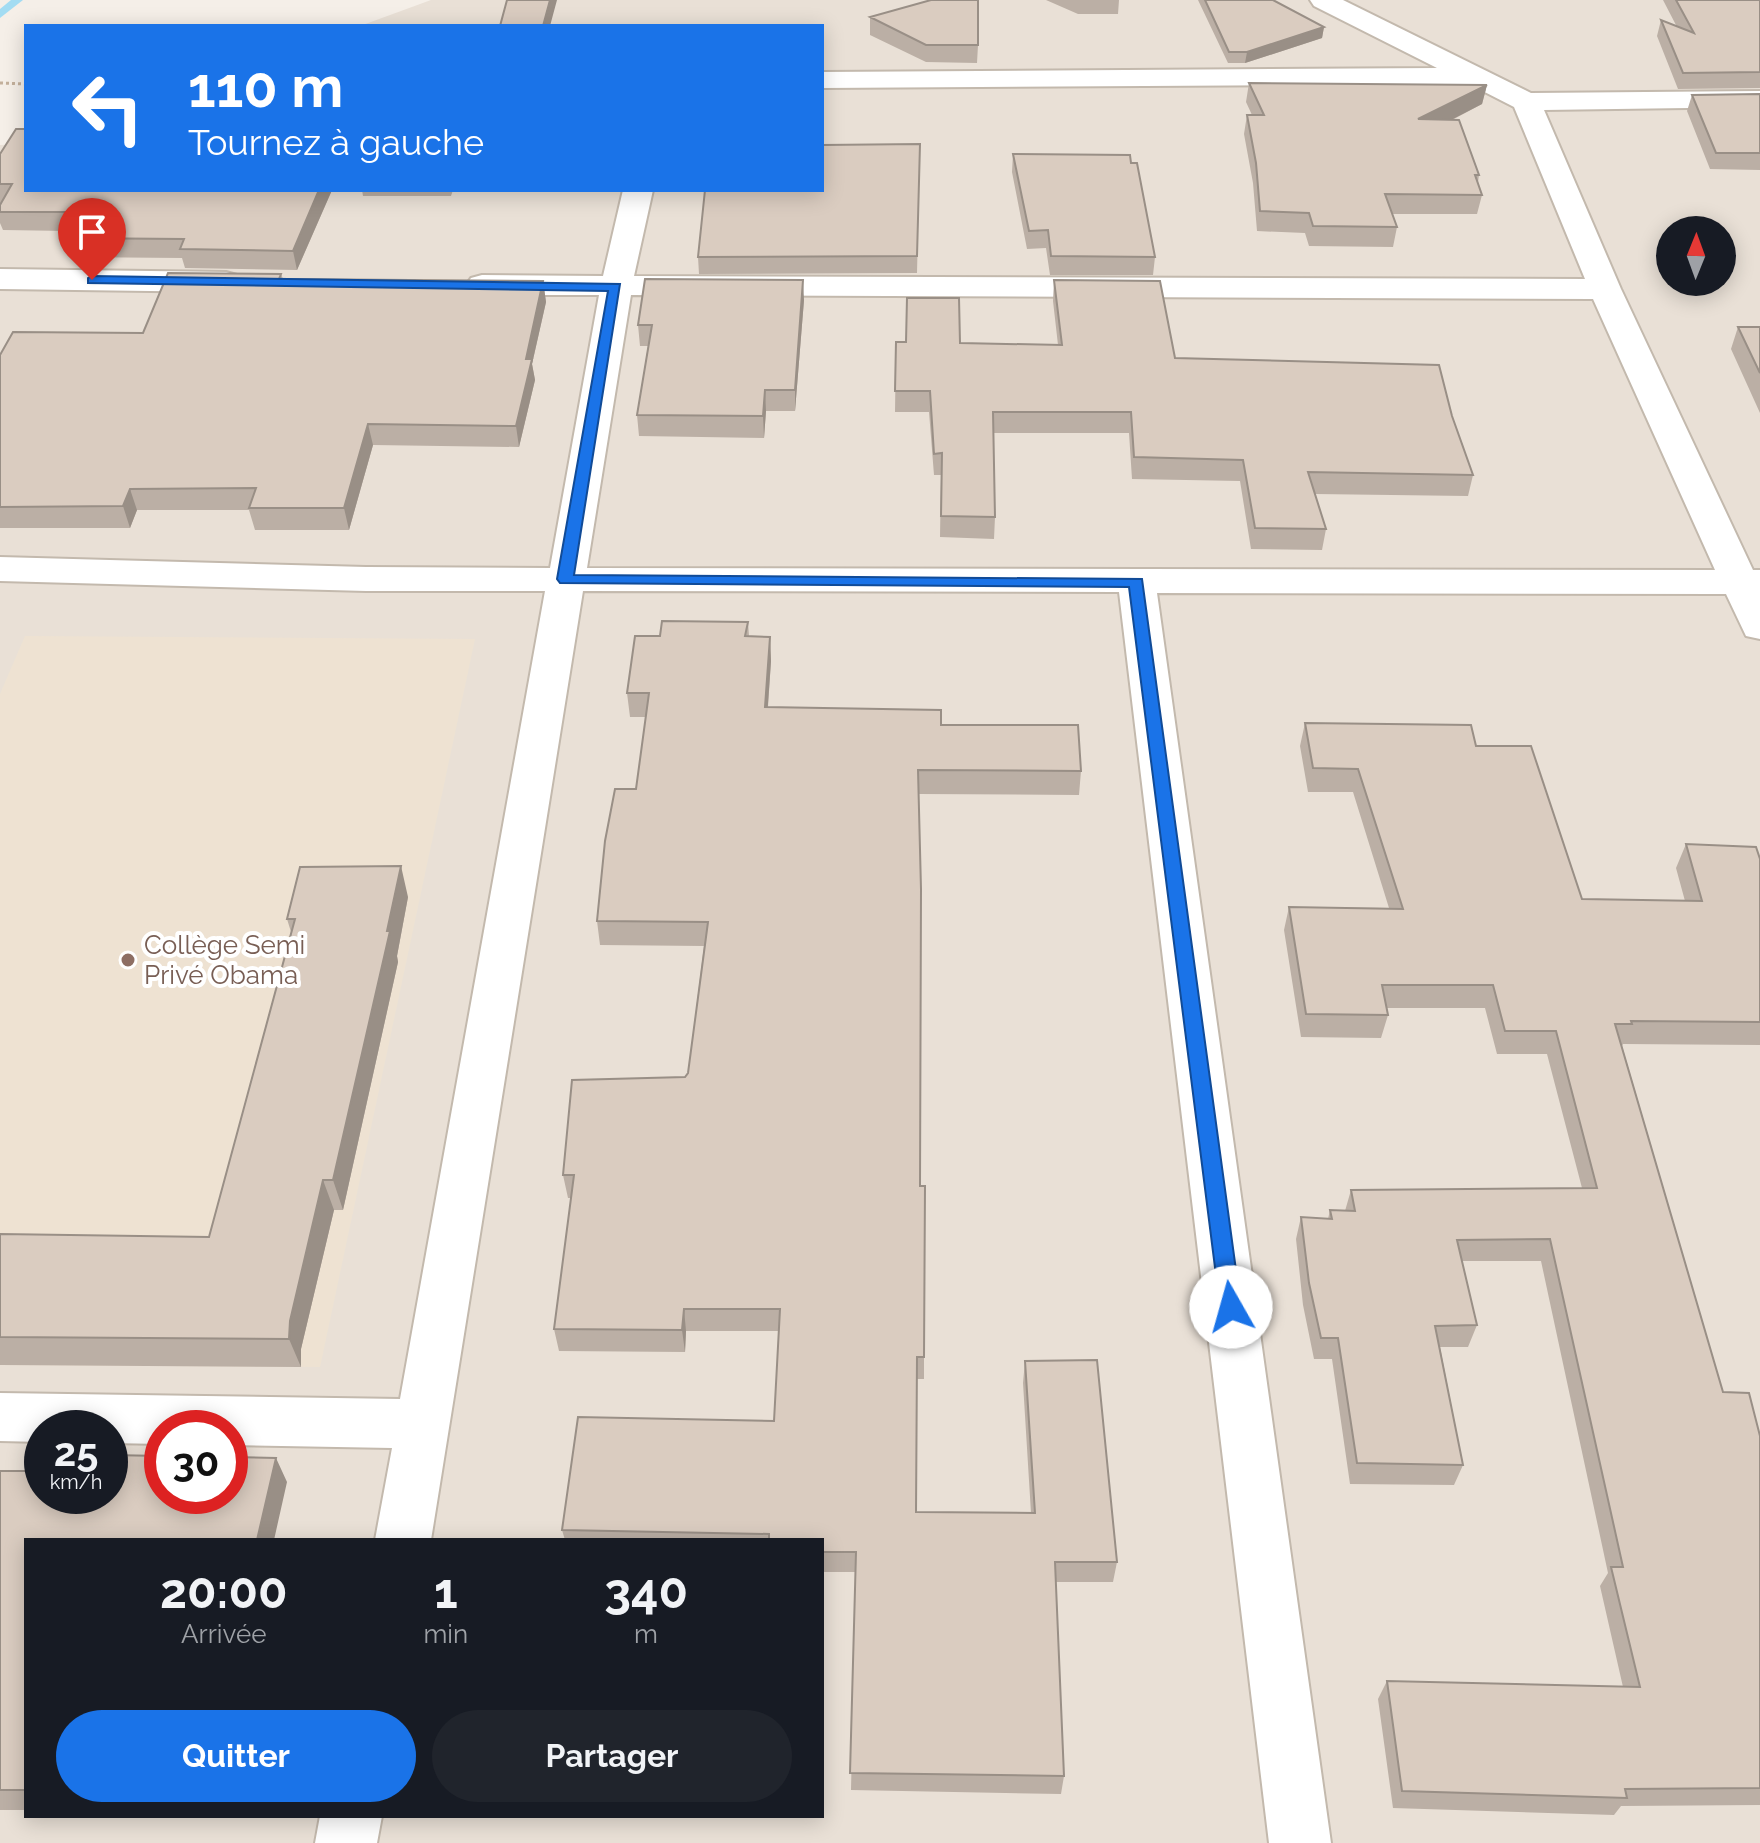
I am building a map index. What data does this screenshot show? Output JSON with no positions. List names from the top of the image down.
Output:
{
  "places": ["Collège Semi Privé Obama"],
  "north": "top",
  "page": {
    "turn": ["110 m", "Tournez à gauche"],
    "speed": "25 km/h",
    "limit": "30",
    "eta": [
      "20:00",
      "Arrivée",
      "1",
      "min",
      "340",
      "m"
    ],
    "buttons": ["Quitter", "Partager"]
  }
}
